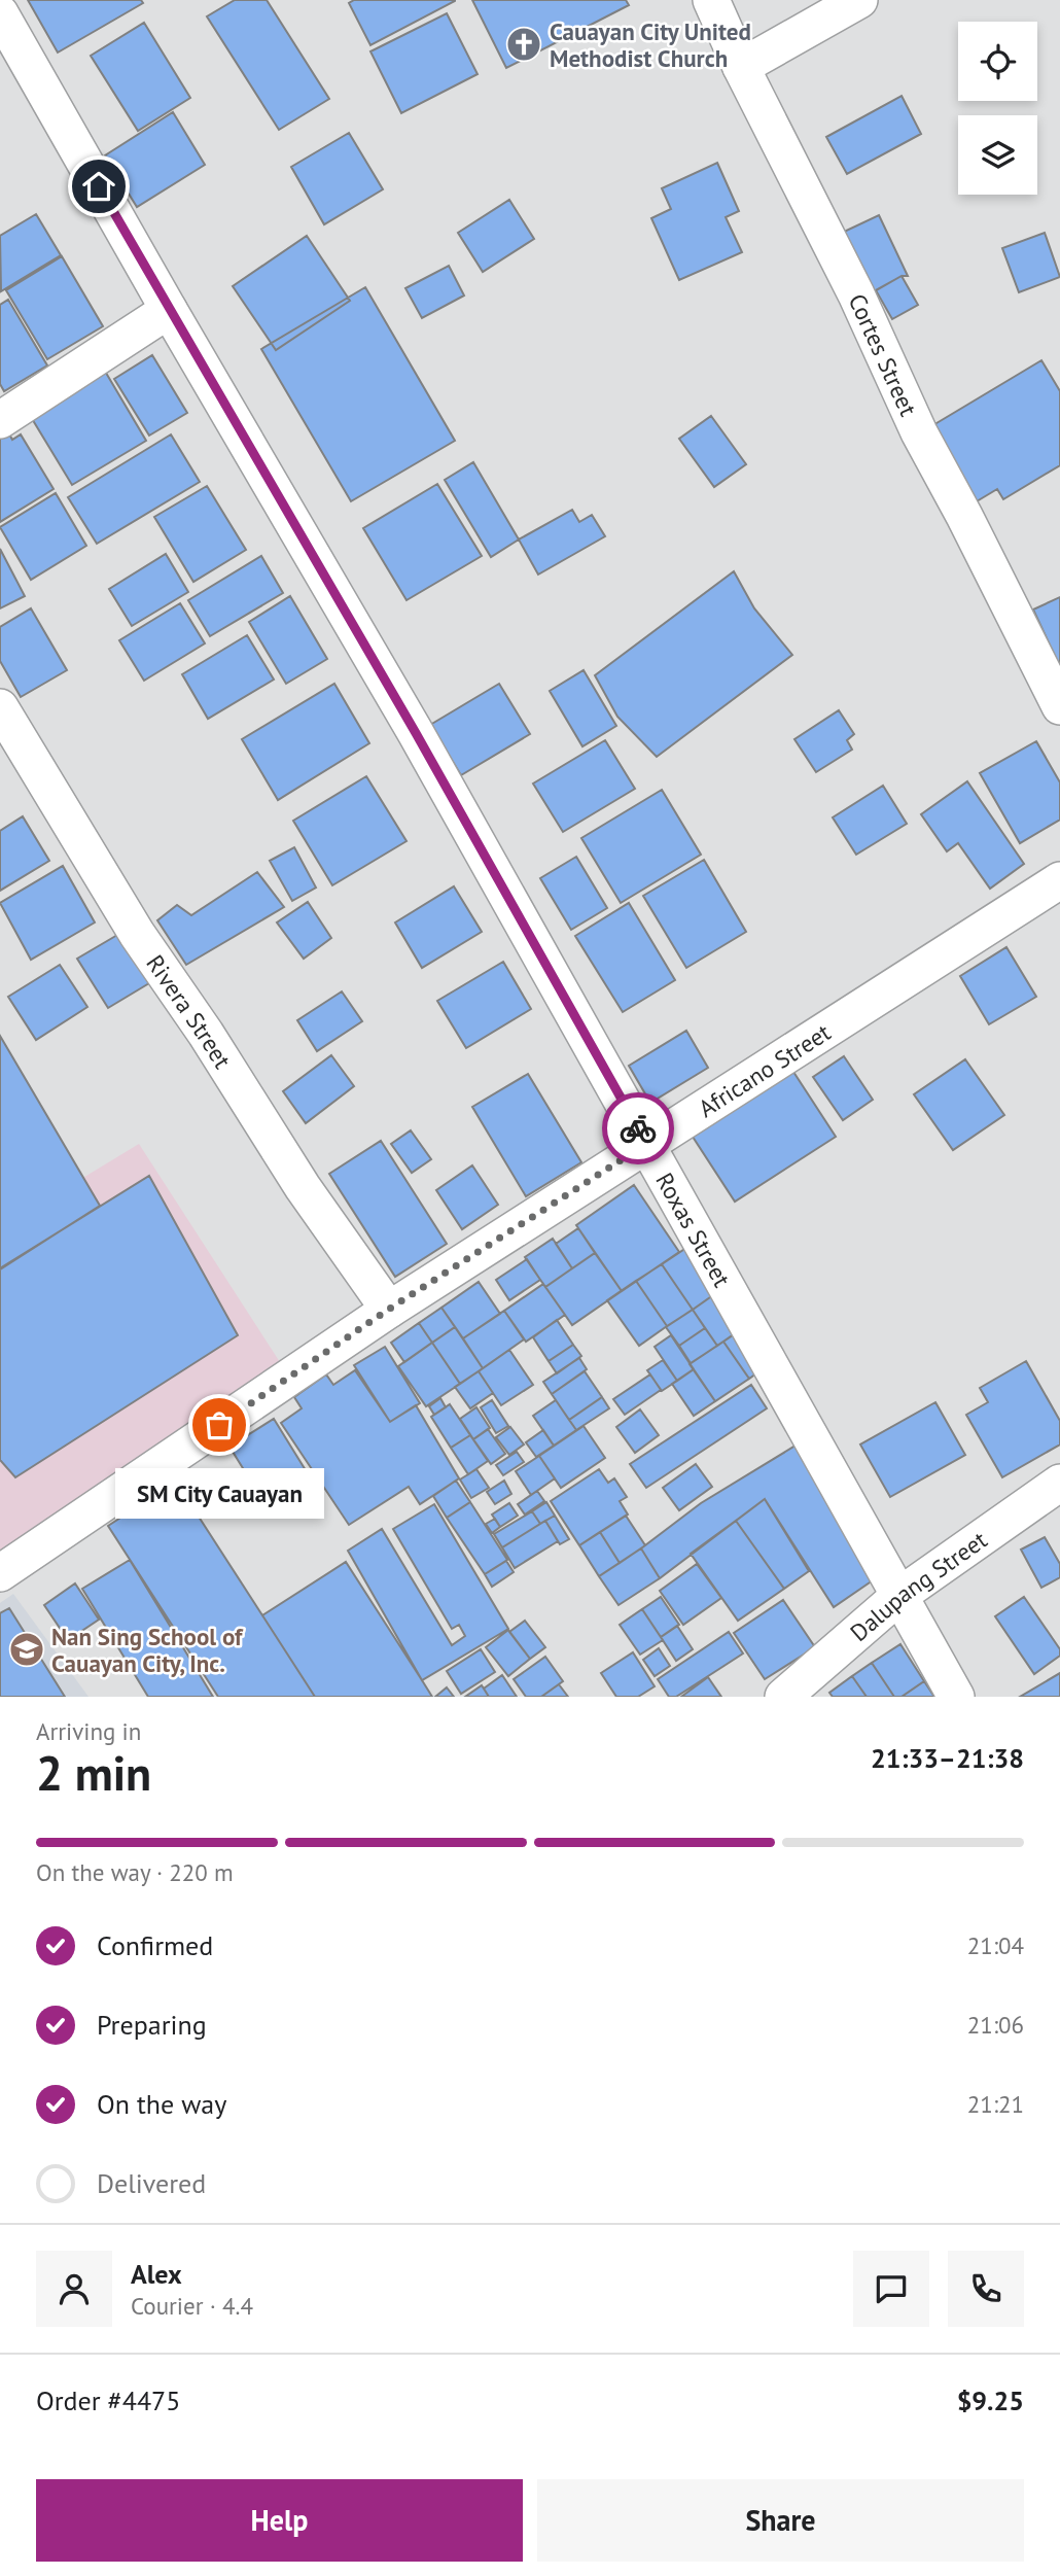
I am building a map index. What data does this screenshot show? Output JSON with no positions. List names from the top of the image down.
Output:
{
  "streets": {
    "street": [
      "Cortes Street",
      "Rivera Street",
      "Africano Street",
      "Roxas Street",
      "Dalupang Street"
    ]
  },
  "crossings": [
    ["Rivera Street", "Africano Street"],
    ["Africano Street", "Roxas Street"],
    ["Roxas Street", "Dalupang Street"]
  ],
  "places": {
    "church": ["Cauayan City United Methodist Church"],
    "other": ["SM City Cauayan"],
    "school or university": ["Nan Sing School of Cauayan City, Inc."]
  },
  "page": {
    "bubble": "SM City Cauayan",
    "heading": ["2 min", "Arriving in", "21:33–21:38"],
    "panel": [
      "Alex",
      "Courier · 4.4",
      "Order #4475",
      "$9.25"
    ],
    "bar": "On the way · 220 m",
    "list": [
      ["Confirmed", "21:04"],
      ["Preparing", "21:06"],
      ["On the way", "21:21"],
      "Delivered"
    ],
    "buttons": ["Help", "Share"]
  }
}
